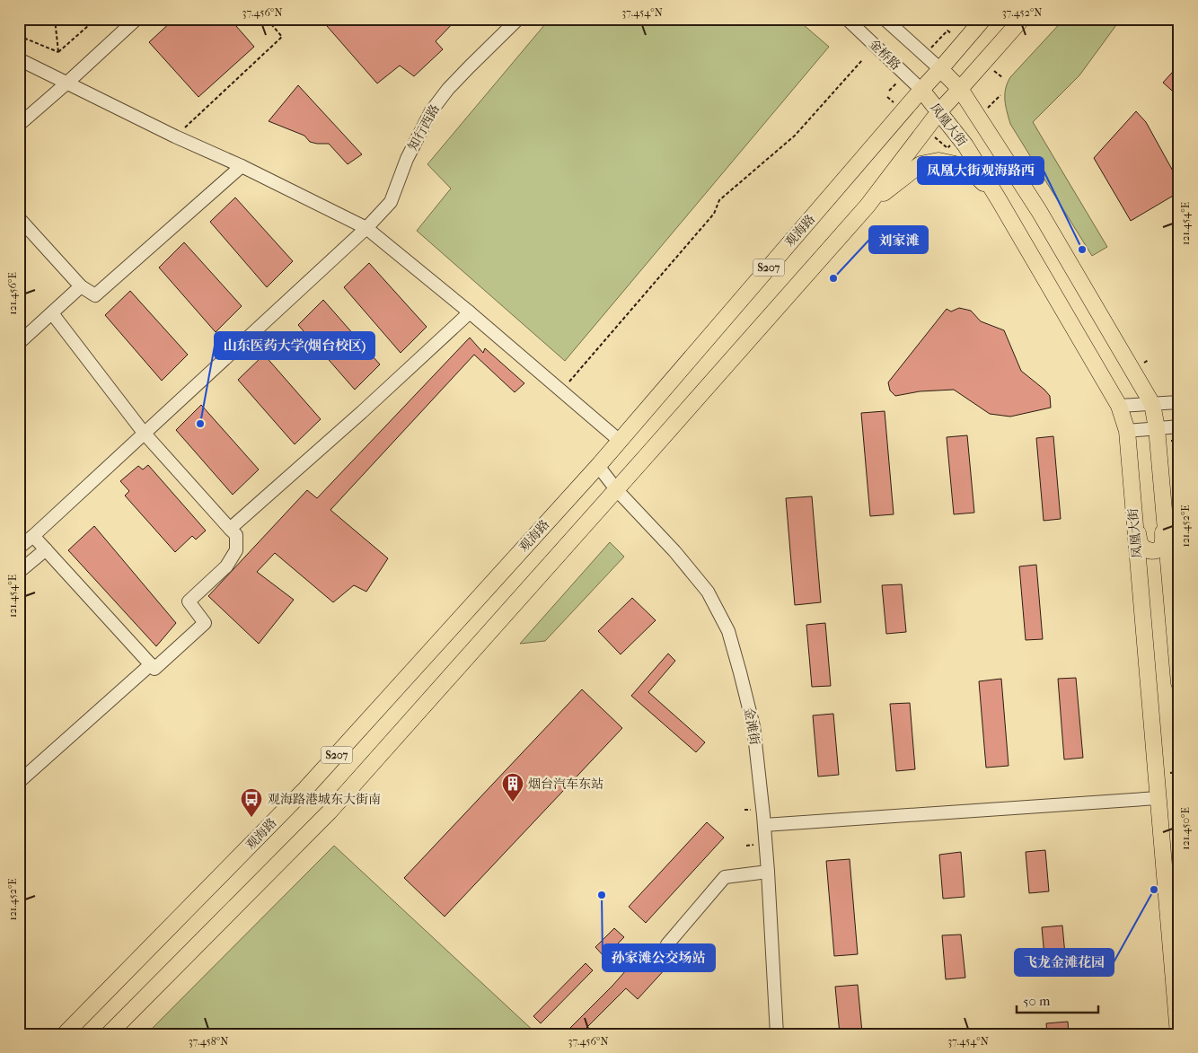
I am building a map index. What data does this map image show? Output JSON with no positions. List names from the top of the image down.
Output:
{
  "streets": {
    "main road": ["凤凰大街", "观海路", "S207"],
    "street": ["金桥路", "知行西路", "金滩街"]
  },
  "crossings": [
    ["金桥路", "凤凰大街"],
    ["金桥路", "观海路"],
    ["凤凰大街", "观海路"],
    ["凤凰大街", "S207"],
    ["观海路", "金滩街"],
    ["S207", "金滩街"]
  ],
  "places": {
    "other": [
      "凤凰大街观海路西",
      "刘家滩",
      "山东医药大学(烟台校区)",
      "飞龙金滩花园",
      "孙家滩公交场站"
    ],
    "building": ["烟台汽车东站"],
    "bus stop": ["观海路港城东大街南"]
  },
  "scale_bar": "50 m",
  "coordinates": [
    "37.456°N",
    "37.454°N",
    "37.452°N",
    "121.454°E",
    "121.456°E",
    "121.452°E",
    "121.450°E",
    "37.458°N"
  ]
}
